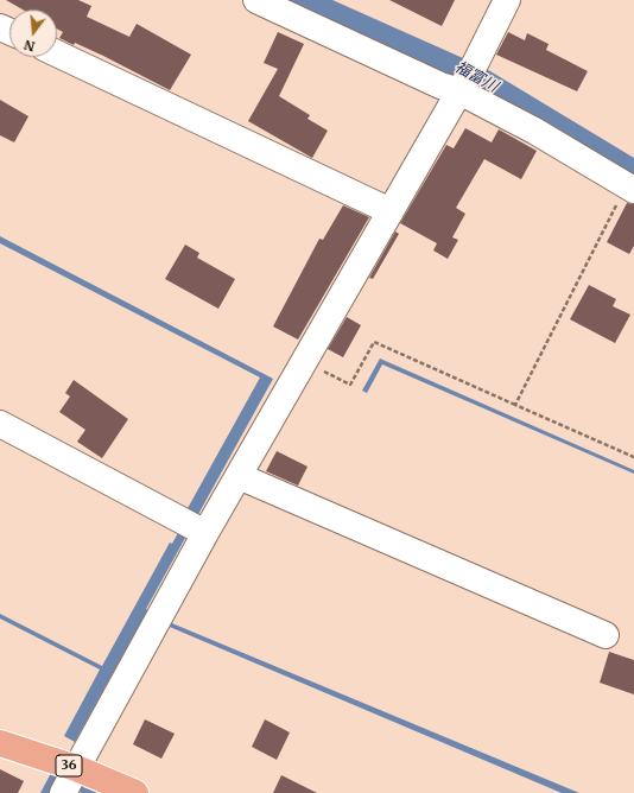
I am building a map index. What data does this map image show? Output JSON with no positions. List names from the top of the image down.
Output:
{
  "streets": {
    "main road": ["36"]
  },
  "water": ["福富川"],
  "north": "bottom"
}
